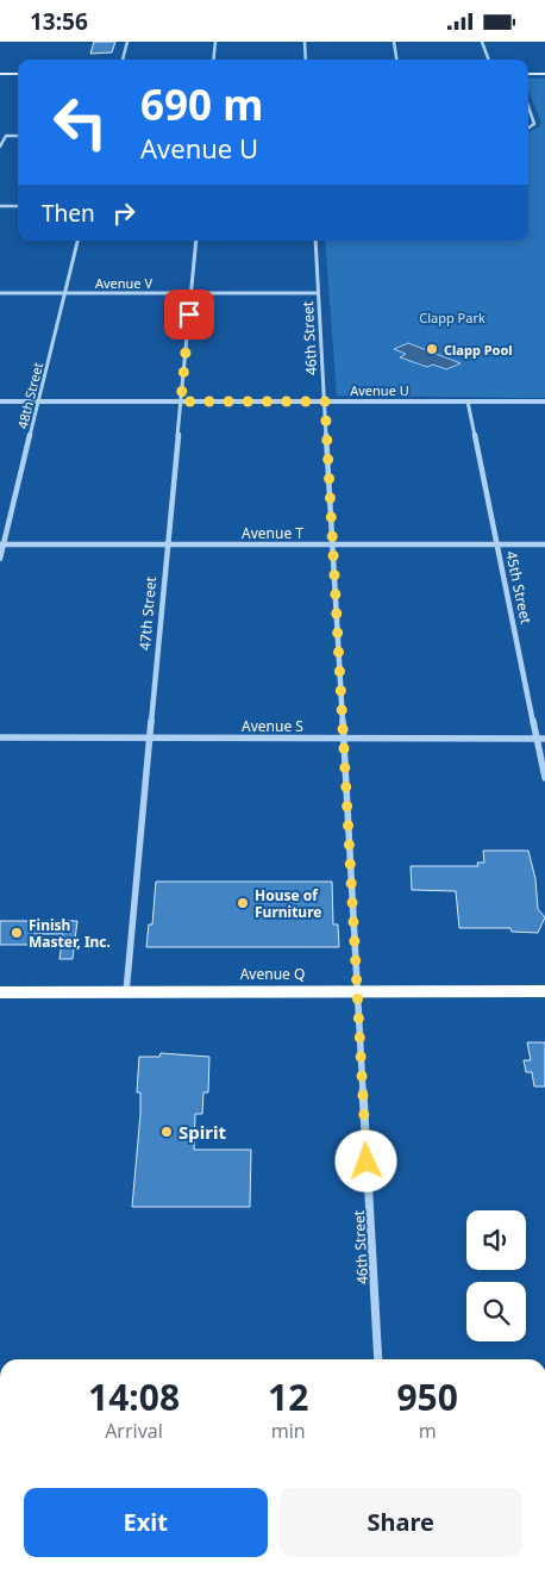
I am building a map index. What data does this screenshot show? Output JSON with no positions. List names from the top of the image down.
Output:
{
  "streets": {
    "highway": ["Avenue Q"],
    "street": [
      "Avenue V",
      "46th Street",
      "Avenue U",
      "48th Street",
      "Avenue T",
      "45th Street",
      "47th Street",
      "Avenue S"
    ]
  },
  "crossings": [
    ["Avenue V", "46th Street"],
    ["Avenue V", "48th Street"],
    ["Avenue V", "47th Street"],
    ["46th Street", "Avenue U"],
    ["46th Street", "Avenue T"],
    ["46th Street", "Avenue S"],
    ["46th Street", "Avenue Q"],
    ["Avenue U", "48th Street"],
    ["Avenue U", "45th Street"],
    ["Avenue U", "47th Street"],
    ["48th Street", "Avenue T"],
    ["Avenue T", "45th Street"],
    ["Avenue T", "47th Street"],
    ["45th Street", "Avenue S"],
    ["47th Street", "Avenue S"],
    ["47th Street", "Avenue Q"]
  ],
  "parks": ["Clapp Park"],
  "places": [
    "Clapp Pool",
    "House of Furniture",
    "Finish Master, Inc.",
    "Spirit"
  ],
  "page": {
    "status": "13:56",
    "turn": ["690 m", "Avenue U"],
    "then": "Then",
    "eta": [
      "14:08",
      "Arrival",
      "12",
      "min",
      "950",
      "m"
    ],
    "buttons": ["Exit", "Share"]
  }
}
